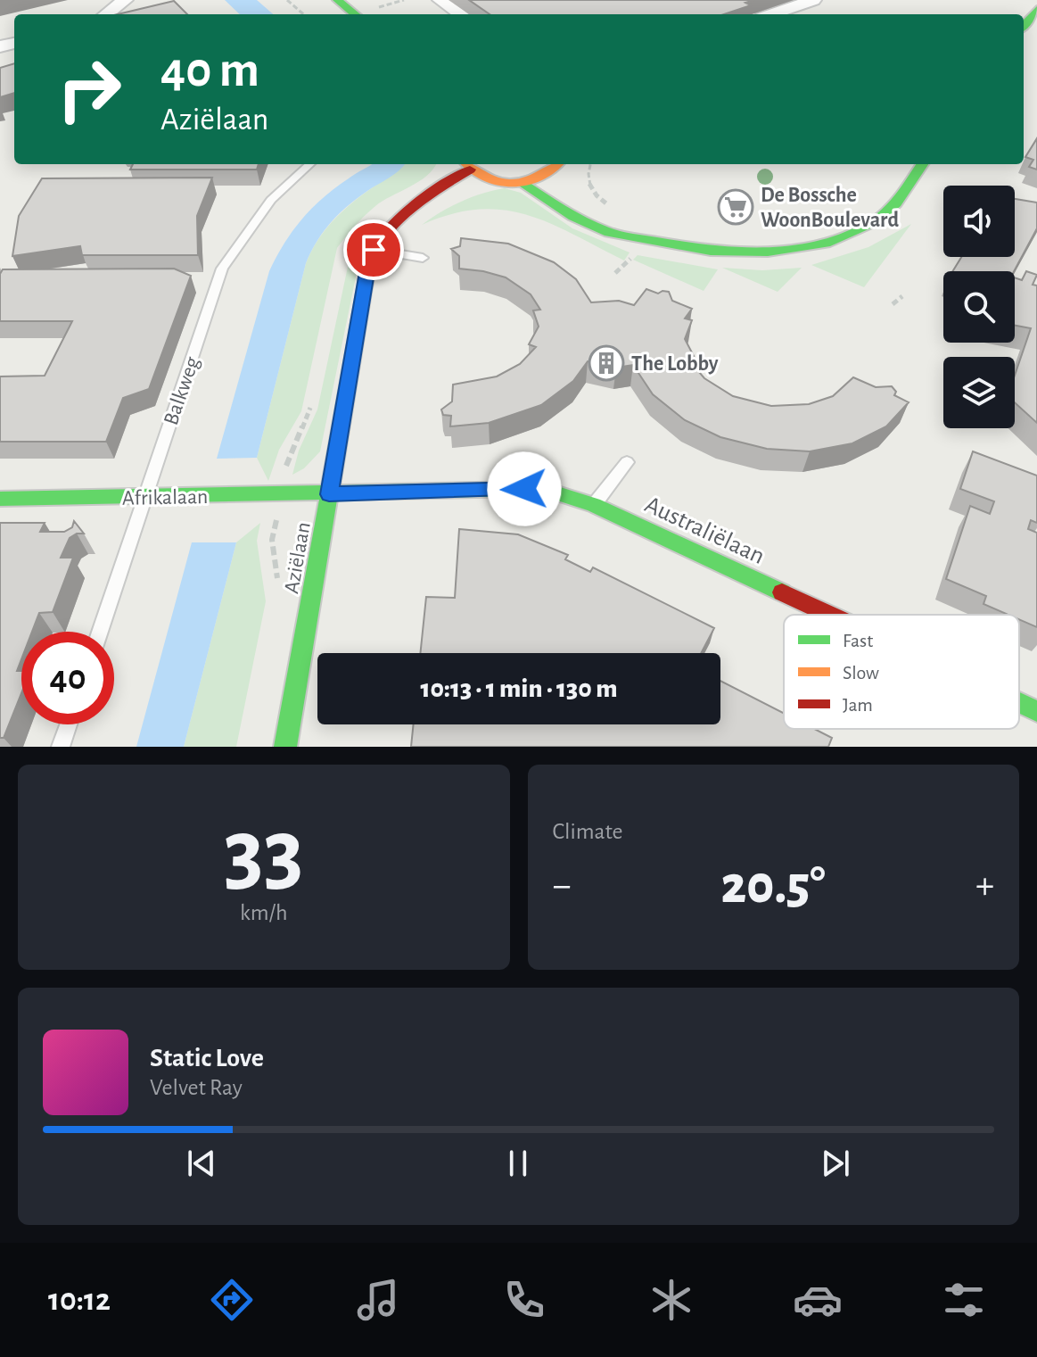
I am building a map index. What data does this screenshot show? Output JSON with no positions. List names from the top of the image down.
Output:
{
  "streets": {
    "street": ["Afrikalaan", "Australiëlaan", "Aziëlaan"],
    "lane": ["Balkweg"]
  },
  "crossings": [
    ["Balkweg", "Afrikalaan"],
    ["Afrikalaan", "Australiëlaan"],
    ["Afrikalaan", "Aziëlaan"],
    ["Australiëlaan", "Aziëlaan"]
  ],
  "places": {
    "supermarket": ["De Bossche WoonBoulevard"],
    "building": ["The Lobby"]
  },
  "legend": ["Fast", "Slow", "Jam"],
  "page": {
    "turn": ["40 m", "Aziëlaan"],
    "limit": "40",
    "trip": "10:13 · 1 min · 130 m",
    "tile": [
      ["33", "km/h"],
      "Climate"
    ],
    "heat": ["−", "20.5°", "+"],
    "song": ["Static Love", "Velvet Ray"],
    "tabs": "10:12"
  }
}
